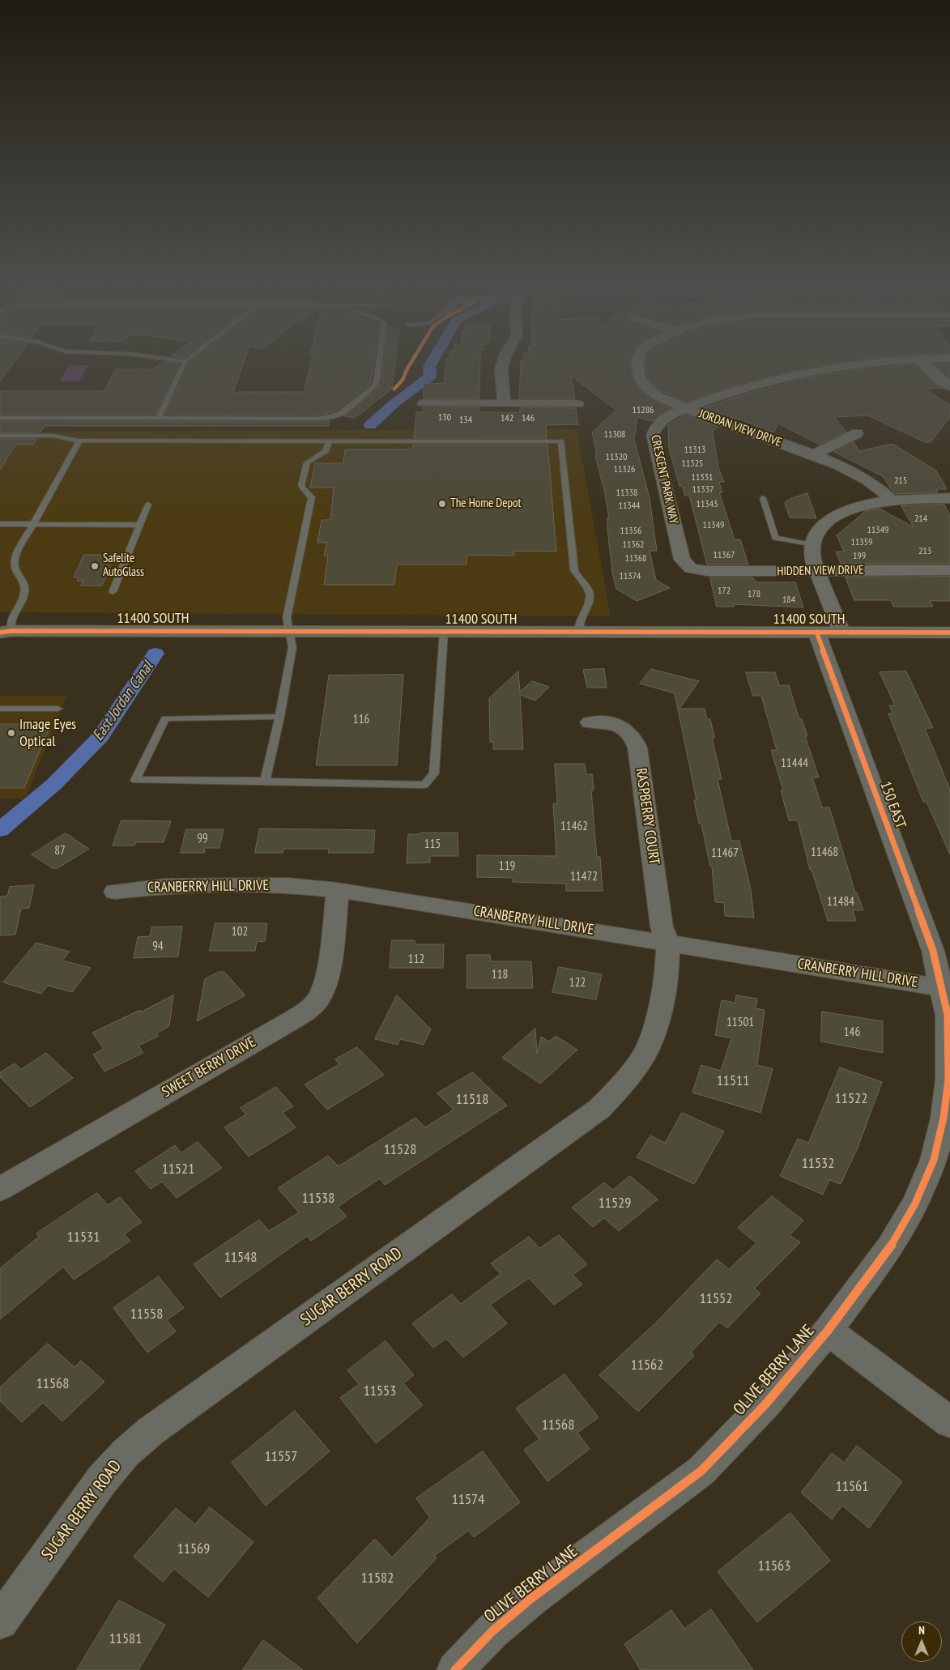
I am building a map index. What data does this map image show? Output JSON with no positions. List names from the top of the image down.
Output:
{
  "streets": {
    "main road": ["11400 SOUTH"],
    "street": [
      "JORDAN VIEW DRIVE",
      "CRESCENT PARK WAY",
      "HIDDEN VIEW DRIVE",
      "150 EAST",
      "RASPBERRY COURT",
      "CRANBERRY HILL DRIVE",
      "SWEET BERRY DRIVE",
      "SUGAR BERRY ROAD",
      "OLIVE BERRY LANE"
    ]
  },
  "crossings": [
    ["JORDAN VIEW DRIVE", "CRESCENT PARK WAY"],
    ["CRESCENT PARK WAY", "HIDDEN VIEW DRIVE"],
    ["11400 SOUTH", "150 EAST"],
    ["150 EAST", "CRANBERRY HILL DRIVE"],
    ["150 EAST", "OLIVE BERRY LANE"],
    ["RASPBERRY COURT", "CRANBERRY HILL DRIVE"],
    ["RASPBERRY COURT", "SUGAR BERRY ROAD"],
    ["CRANBERRY HILL DRIVE", "SWEET BERRY DRIVE"],
    ["CRANBERRY HILL DRIVE", "SUGAR BERRY ROAD"],
    ["CRANBERRY HILL DRIVE", "OLIVE BERRY LANE"]
  ],
  "water": ["East Jordan Canal"],
  "places": ["The Home Depot", "Safelite AutoGlass", "Image Eyes Optical"],
  "house_numbers": [
    "11286",
    "130",
    "142",
    "146",
    "134",
    "11308",
    "11313",
    "11320",
    "11325",
    "11326",
    "11331",
    "215",
    "11337",
    "11338",
    "11343",
    "11344",
    "214",
    "11349",
    "11349",
    "11356",
    "11359",
    "11362",
    "213",
    "11367",
    "199",
    "11368",
    "11374",
    "172",
    "178",
    "184",
    "116",
    "11444",
    "11462",
    "99",
    "115",
    "87",
    "11468",
    "11467",
    "119",
    "11472",
    "11484",
    "102",
    "94",
    "112",
    "118",
    "122",
    "11501",
    "146",
    "11511",
    "11522",
    "11518",
    "11528",
    "11532",
    "11521",
    "11538",
    "11529",
    "11531",
    "11548",
    "11552",
    "11558",
    "11562",
    "11568",
    "11553",
    "11568",
    "11557",
    "11561",
    "11574",
    "11569",
    "11563",
    "11582",
    "11581"
  ],
  "north": "top"
}
